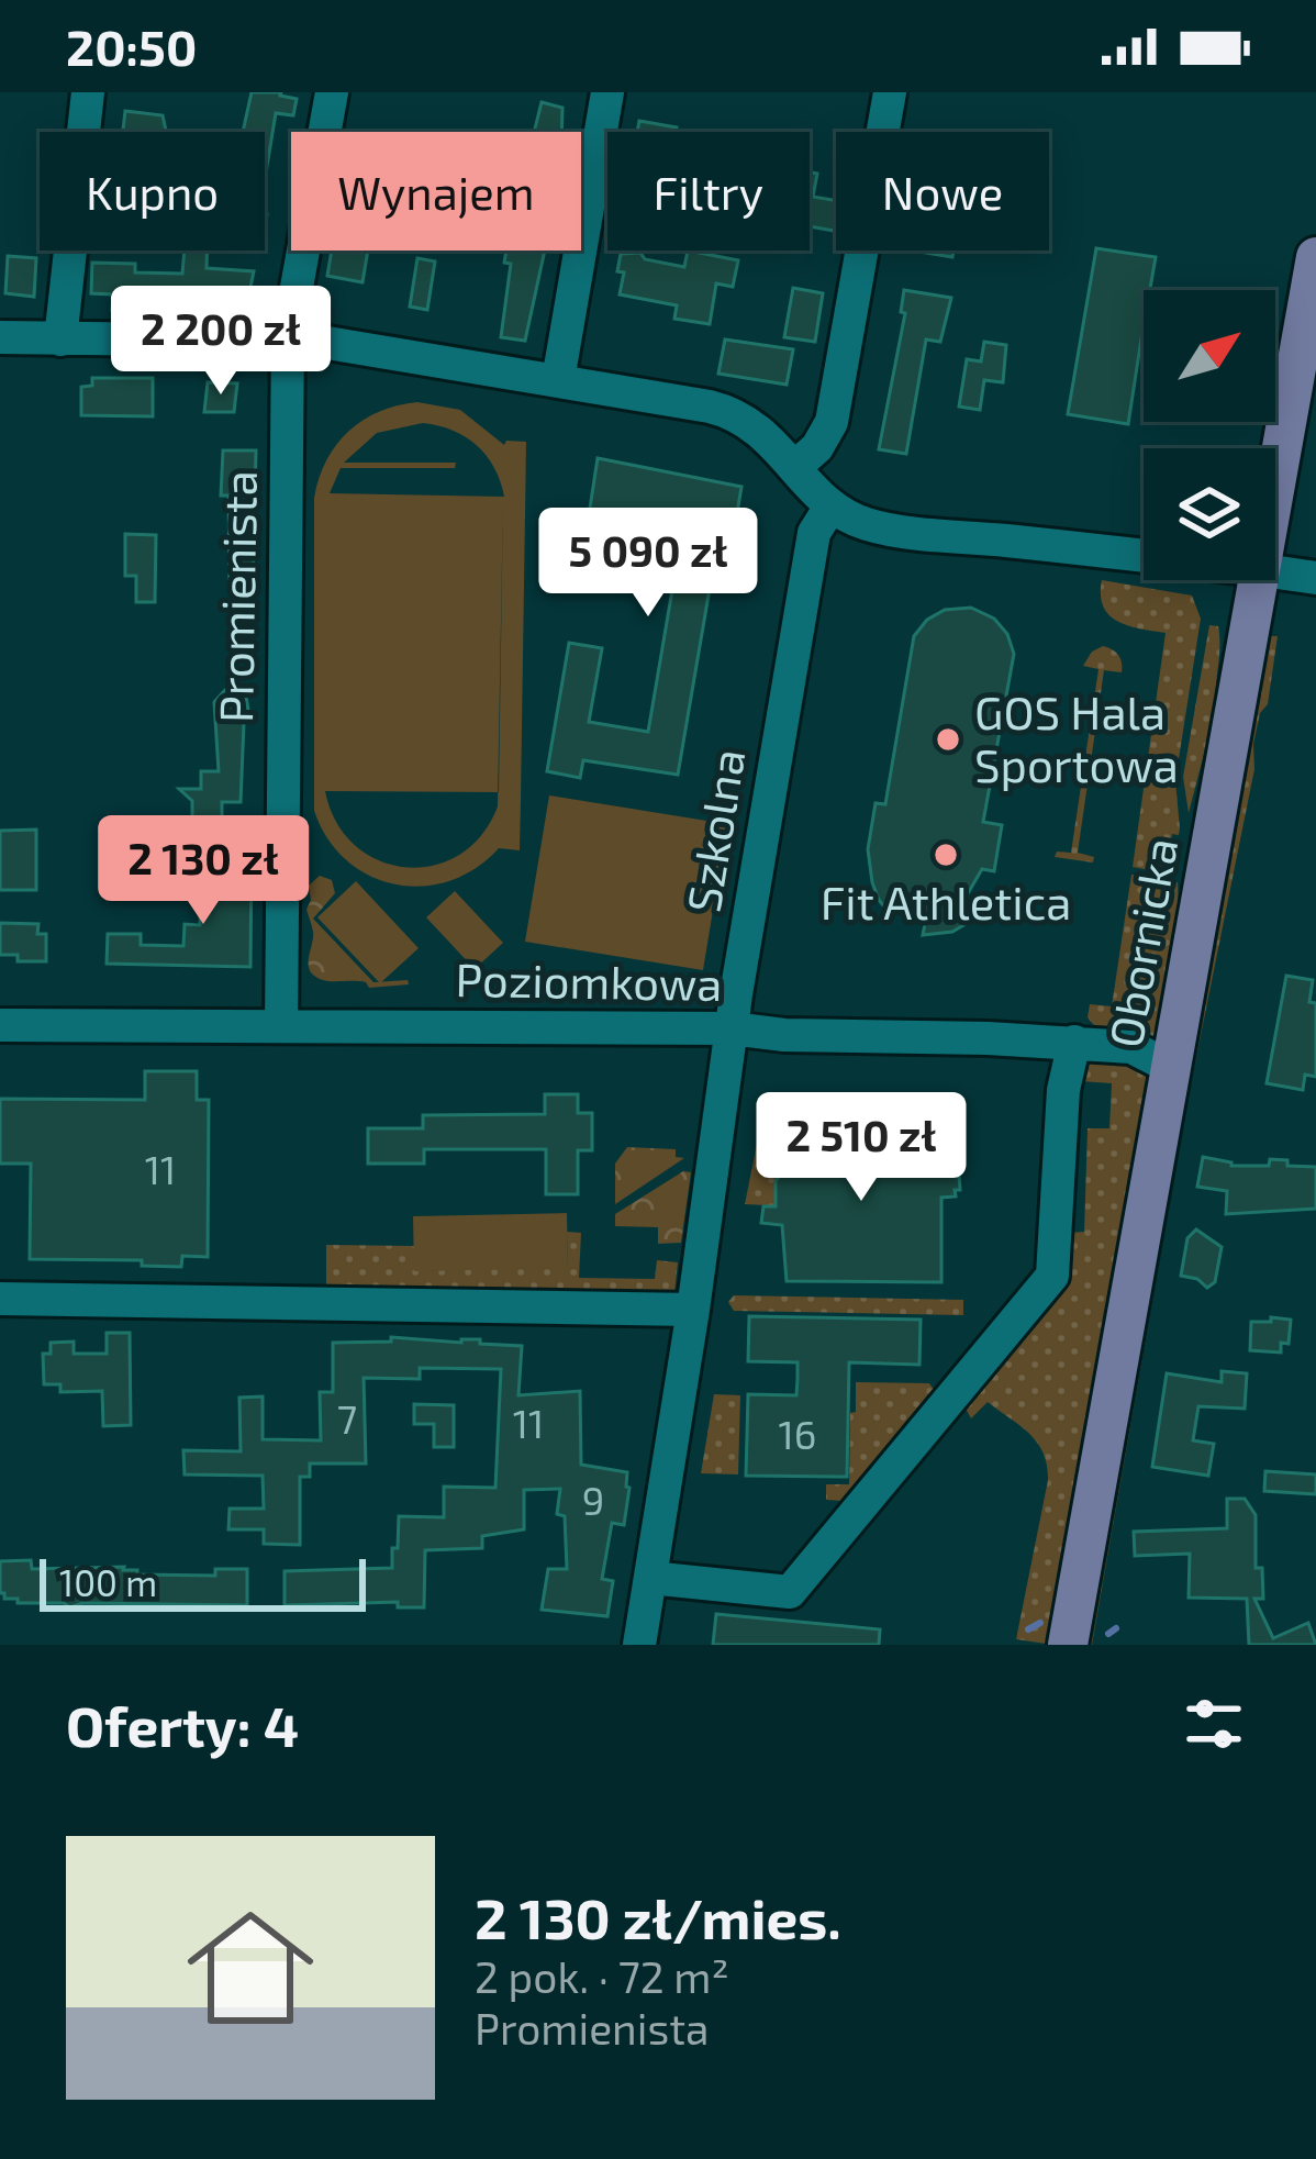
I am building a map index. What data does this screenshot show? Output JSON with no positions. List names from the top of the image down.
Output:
{
  "streets": {
    "main road": ["Obornicka"],
    "street": ["Promienista", "Szkolna", "Poziomkowa"]
  },
  "crossings": [
    ["Promienista", "Poziomkowa"],
    ["Szkolna", "Poziomkowa"],
    ["Obornicka", "Poziomkowa"]
  ],
  "places": ["GOS Hala Sportowa", "Fit Athletica"],
  "house_numbers": [
    "11",
    "7",
    "11",
    "16",
    "9"
  ],
  "scale_bar": "100 m",
  "north": "top right",
  "page": {
    "status": "20:50",
    "chip": [
      "Kupno",
      "Wynajem",
      "Filtry",
      "Nowe"
    ],
    "price": [
      "2 200 zł",
      "5 090 zł",
      "2 130 zł",
      "2 510 zł"
    ],
    "scale": "100 m",
    "heading": "Oferty: 4",
    "list": [
      {
        "name": "2 130 zł/mies.",
        "note": "2 pok. · 72 m² · Promienista"
      }
    ]
  }
}
